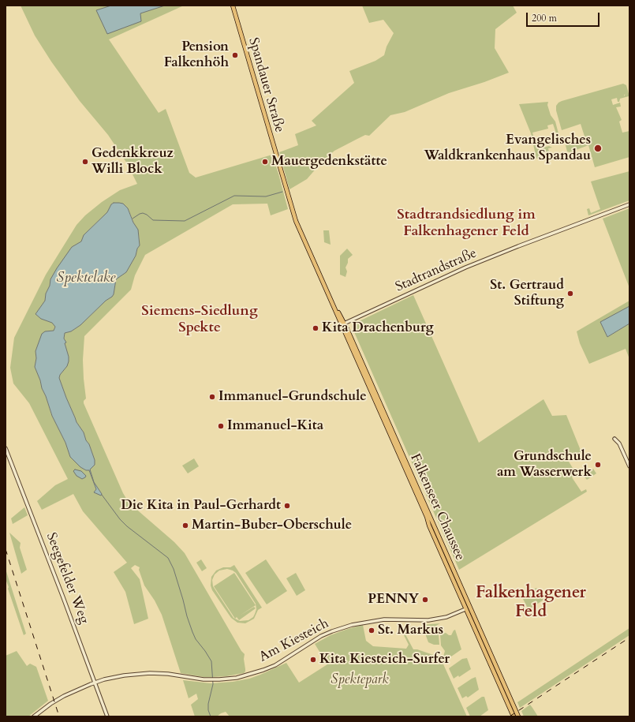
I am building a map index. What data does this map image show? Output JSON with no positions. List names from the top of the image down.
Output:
{
  "streets": {
    "main road": ["Spandauer Straße", "Falkenseer Chaussee"],
    "street": ["Stadtrandstraße", "Seegefelder Weg", "Am Kiesteich"]
  },
  "crossings": [
    ["Spandauer Straße", "Falkenseer Chaussee"],
    ["Stadtrandstraße", "Falkenseer Chaussee"],
    ["Falkenseer Chaussee", "Am Kiesteich"],
    ["Seegefelder Weg", "Am Kiesteich"]
  ],
  "districts": ["Stadtrandsiedlung im Falkenhagener Feld", "Siemens-Siedlung Spekte", "Falkenhagener Feld"],
  "water": ["Spektelake"],
  "parks": ["Spektepark"],
  "places": [
    "Pension Falkenhöh",
    "Evangelisches Waldkrankenhaus Spandau",
    "Gedenkkreuz Willi Block",
    "Mauergedenkstätte",
    "St. Gertraud Stiftung",
    "Kita Drachenburg",
    "Immanuel-Grundschule",
    "Immanuel-Kita",
    "Grundschule am Wasserwerk",
    "Die Kita in Paul-Gerhardt",
    "Martin-Buber-Oberschule",
    "PENNY",
    "St. Markus",
    "Kita Kiesteich-Surfer"
  ],
  "scale_bar": "200 m"
}
